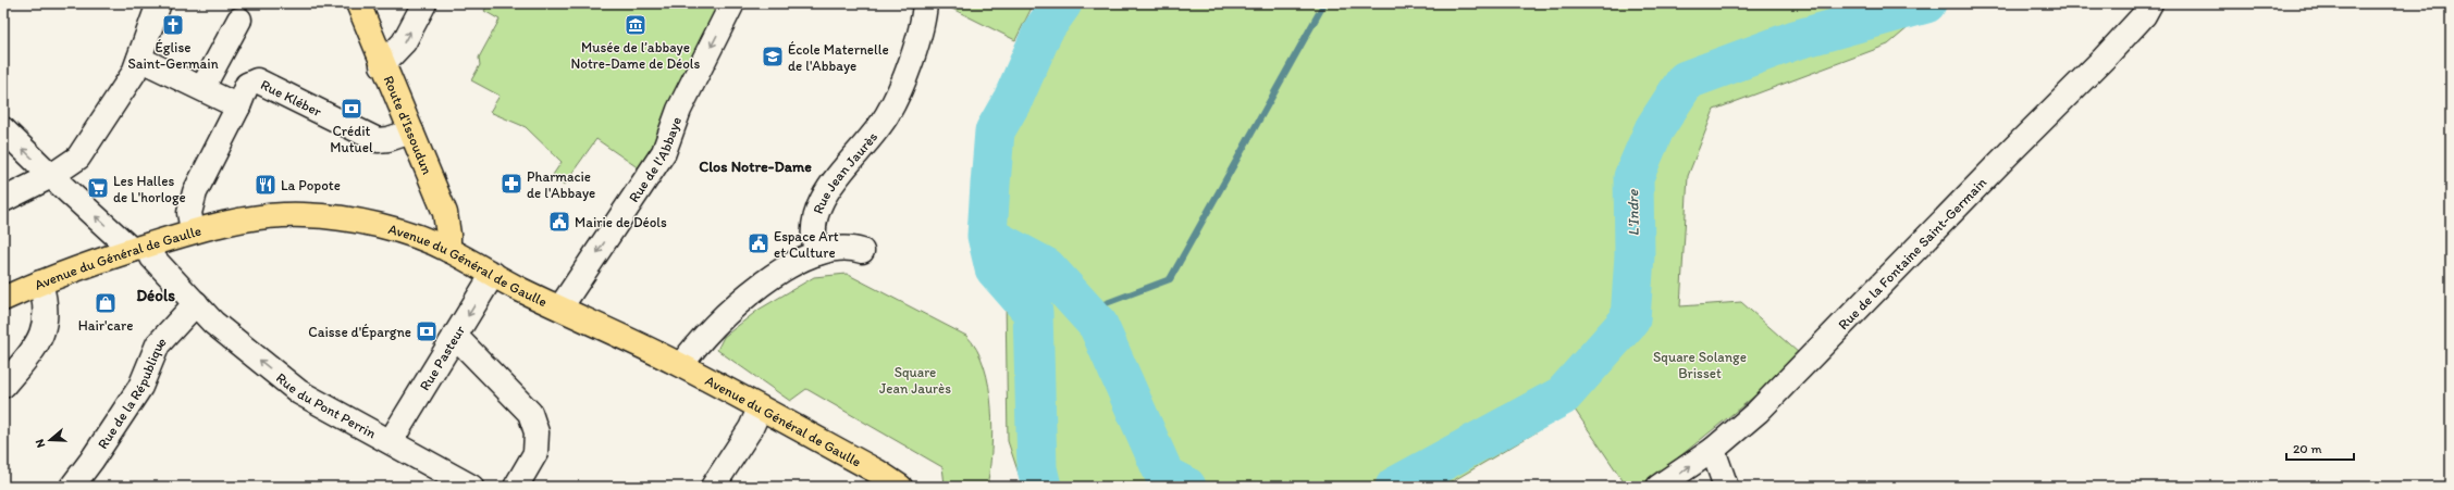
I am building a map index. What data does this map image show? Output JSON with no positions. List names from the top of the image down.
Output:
{
  "streets": {
    "main road": ["Route d'Issoudun", "Avenue du Général de Gaulle"],
    "street": [
      "Rue Kléber",
      "Rue de l'Abbaye",
      "Rue Jean Jaurès",
      "Rue de la Fontaine Saint-Germain",
      "Rue Pasteur",
      "Rue de la République",
      "Rue du Pont Perrin"
    ]
  },
  "crossings": [
    ["Rue Kléber", "Route d'Issoudun"],
    ["Route d'Issoudun", "Avenue du Général de Gaulle"],
    ["Rue de l'Abbaye", "Avenue du Général de Gaulle"],
    ["Avenue du Général de Gaulle", "Rue Pasteur"],
    ["Avenue du Général de Gaulle", "Rue du Pont Perrin"],
    ["Rue Pasteur", "Rue du Pont Perrin"],
    ["Rue de la République", "Rue du Pont Perrin"]
  ],
  "one_way": ["Rue Pasteur", "Rue du Pont Perrin"],
  "districts": ["Clos Notre-Dame", "Déols"],
  "water": ["L'Indre"],
  "parks": ["Square Solange Brisset", "Square Jean Jaurès"],
  "places": {
    "church": ["Église Saint-Germain"],
    "museum": ["Musée de l’abbaye Notre-Dame de Déols"],
    "school or university": ["École Maternelle de l'Abbaye"],
    "bank": ["Crédit Mutuel", "Caisse d'Épargne"],
    "pharmacy": ["Pharmacie de l'Abbaye"],
    "restaurant": ["La Popote"],
    "supermarket": ["Les Halles de L'horloge"],
    "public building": ["Mairie de Déols", "Espace Art et Culture"],
    "shop": ["Hair'care"]
  },
  "scale_bar": "20 m",
  "north": "left"
}
